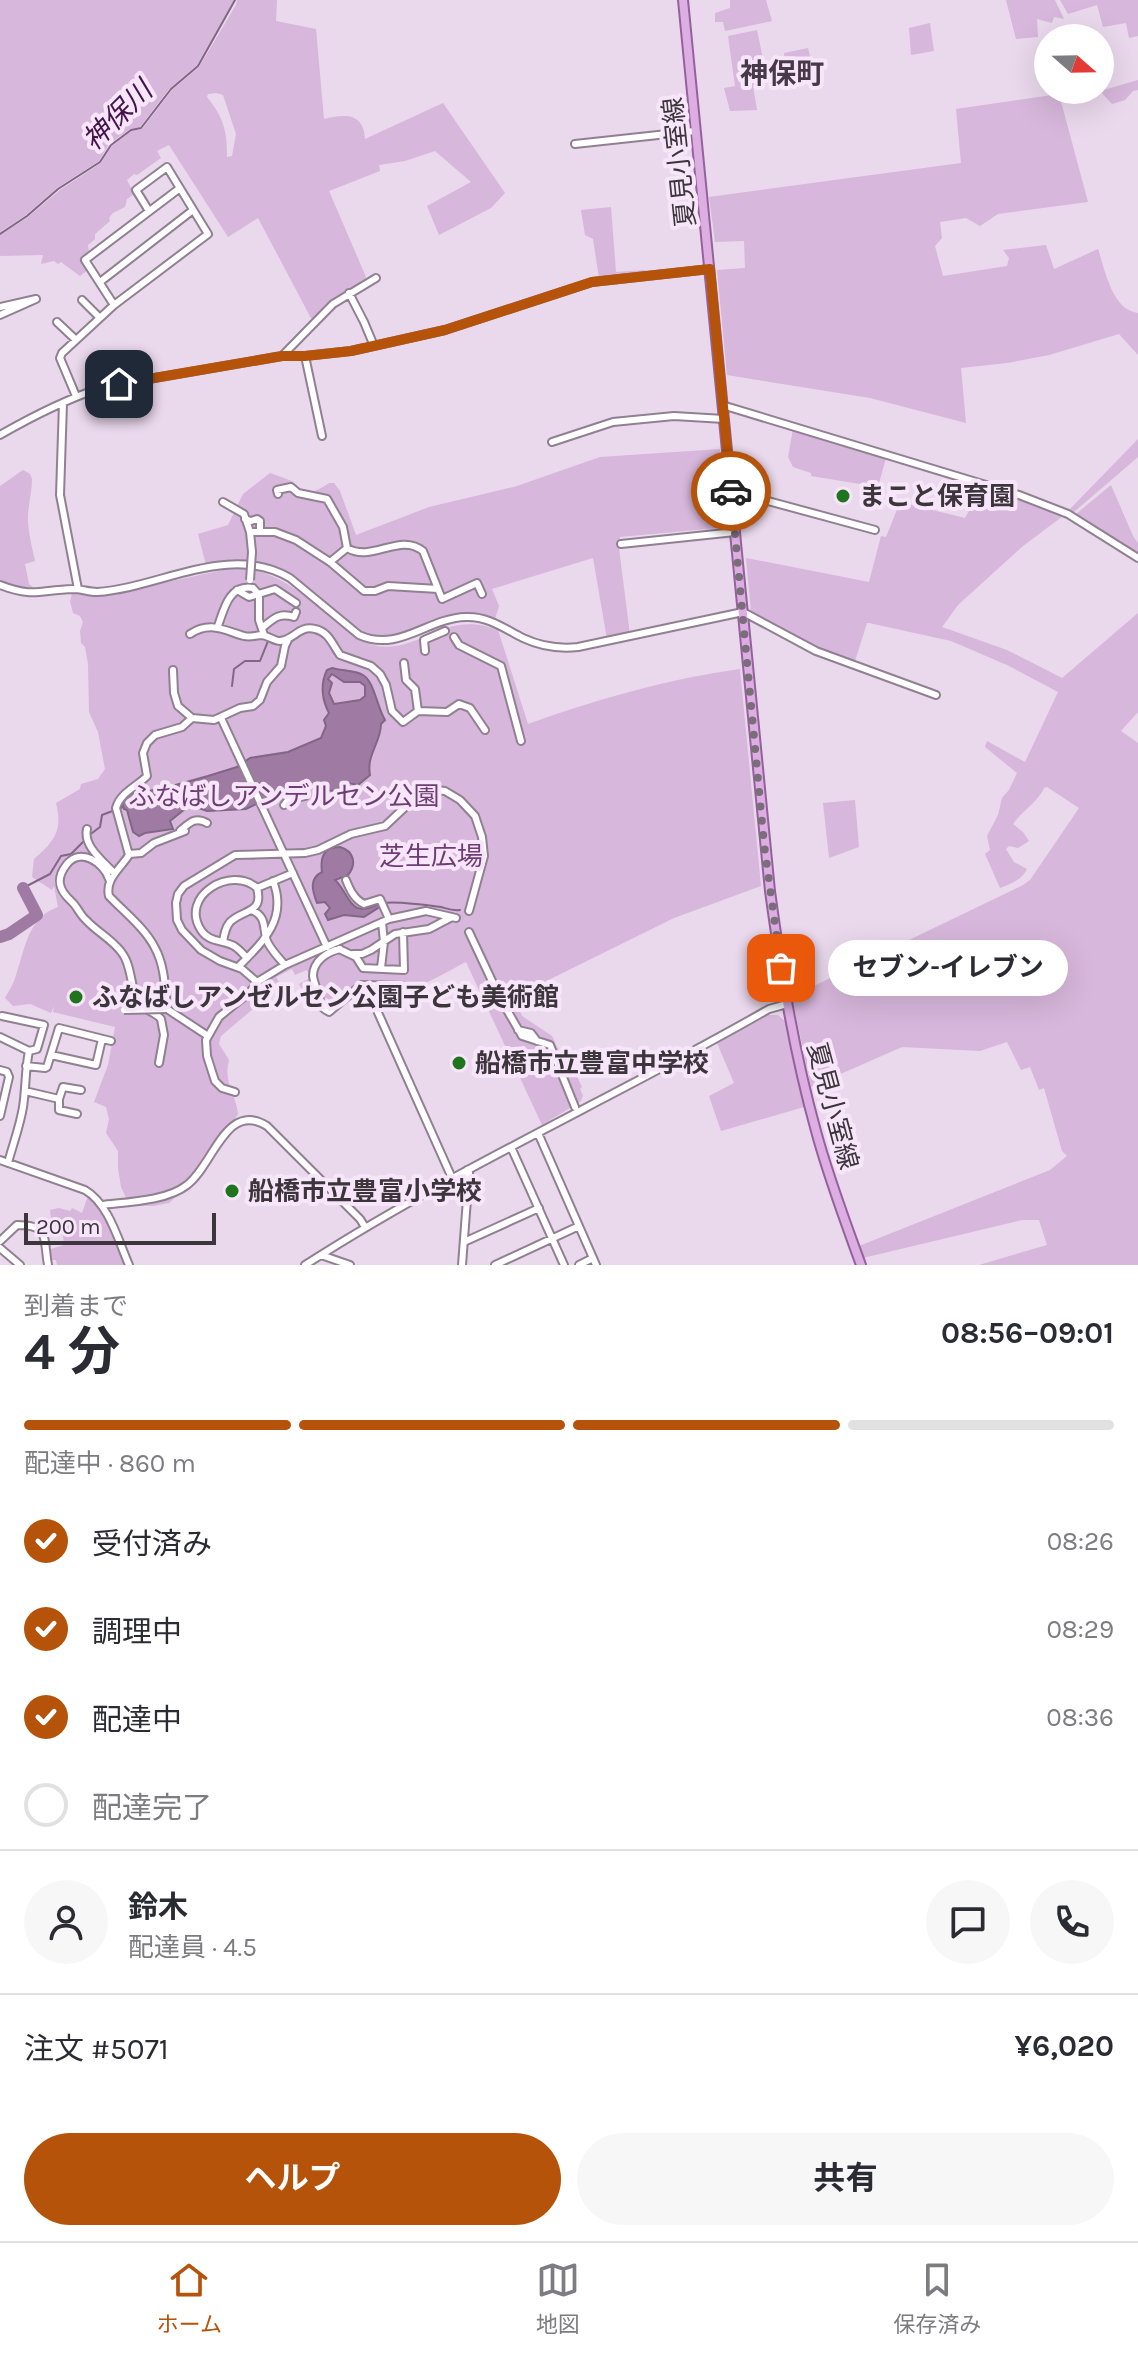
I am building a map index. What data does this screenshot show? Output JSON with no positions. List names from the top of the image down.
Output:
{
  "streets": {
    "main road": ["夏見小室線"]
  },
  "districts": ["神保町"],
  "water": ["神保川"],
  "parks": ["ふなばしアンデルセン公園", "芝生広場"],
  "places": [
    "まこと保育園",
    "セブン-イレブン",
    "ふなばしアンゼルセン公園子ども美術館",
    "船橋市立豊富中学校",
    "船橋市立豊富小学校"
  ],
  "scale_bar": "200 m",
  "north": "right",
  "page": {
    "bubble": "セブン-イレブン",
    "scale": "200 m",
    "heading": ["4 分", "到着まで", "08:56–09:01"],
    "panel": [
      "鈴木",
      "配達員 · 4.5",
      "注文 #5071",
      "¥6,020"
    ],
    "bar": "配達中 · 860 m",
    "list": [
      ["受付済み", "08:26"],
      ["調理中", "08:29"],
      ["配達中", "08:36"],
      "配達完了"
    ],
    "buttons": ["ヘルプ", "共有"],
    "tabs": ["ホーム", "地図", "保存済み"]
  }
}
